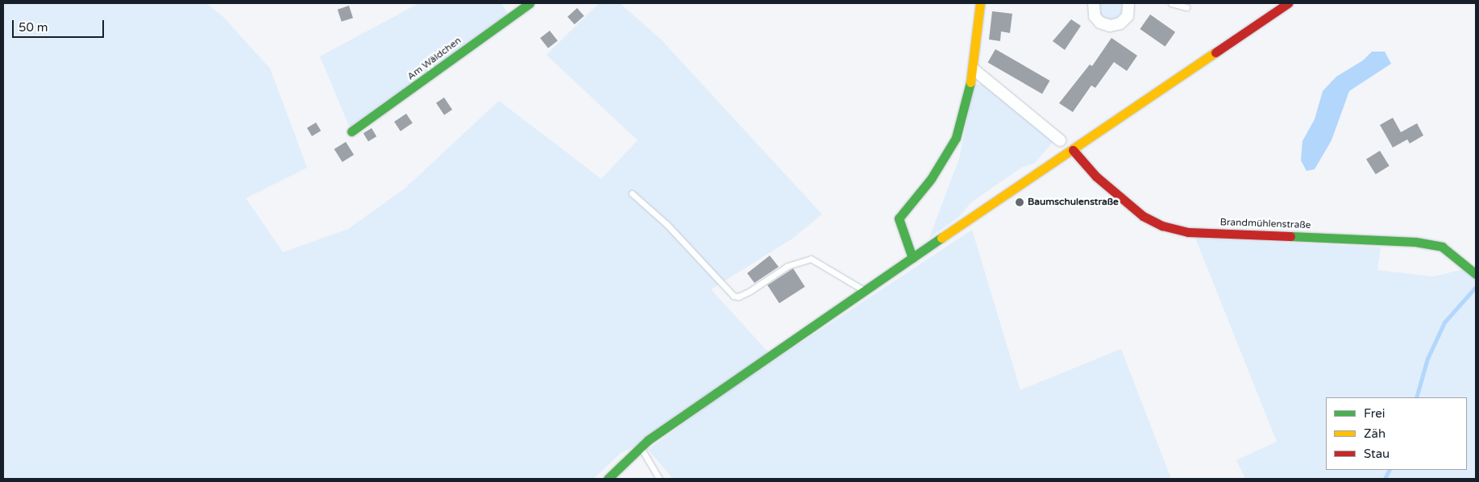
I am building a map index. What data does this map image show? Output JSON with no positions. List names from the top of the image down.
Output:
{
  "streets": {
    "street": ["Am Wäldchen", "Brandmühlenstraße"]
  },
  "places": ["Baumschulenstraße"],
  "legend": ["Frei", "Zäh", "Stau"],
  "scale_bar": "50 m"
}
